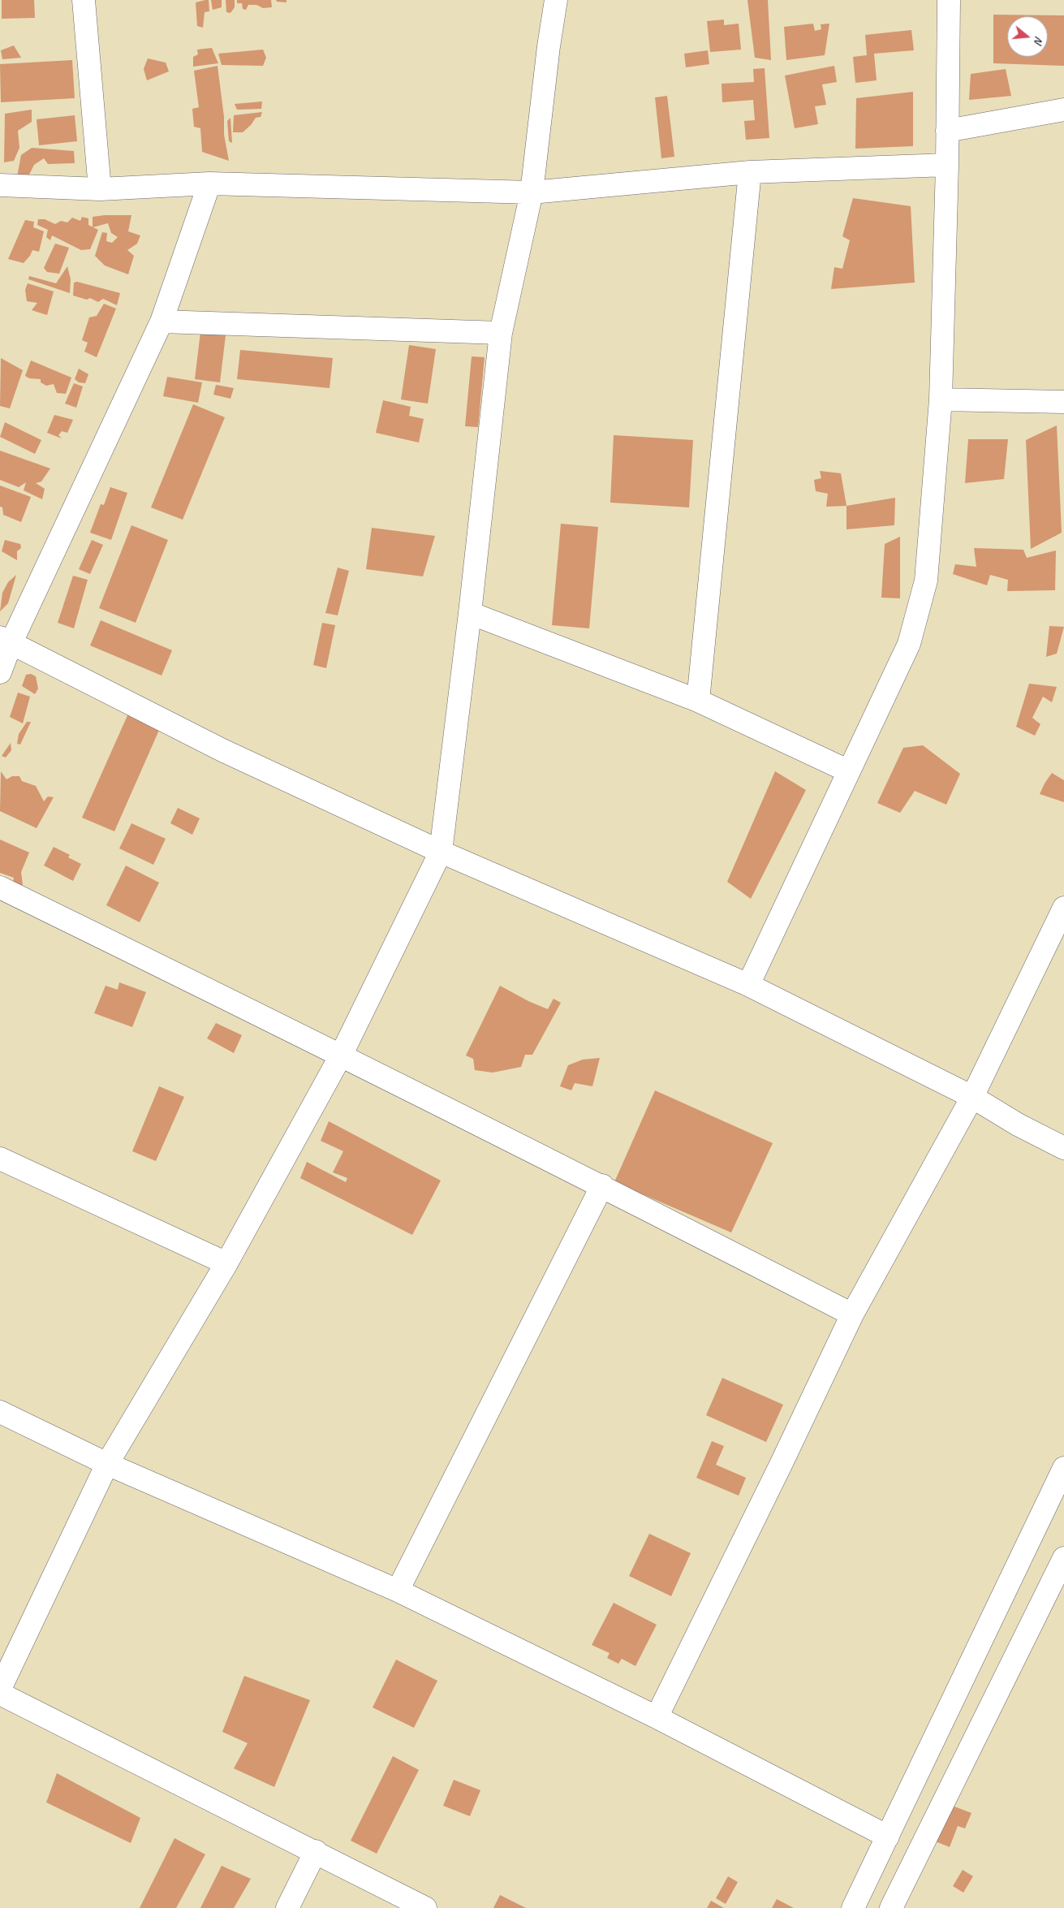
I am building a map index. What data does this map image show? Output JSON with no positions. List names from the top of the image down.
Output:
{
  "north": "right"
}
